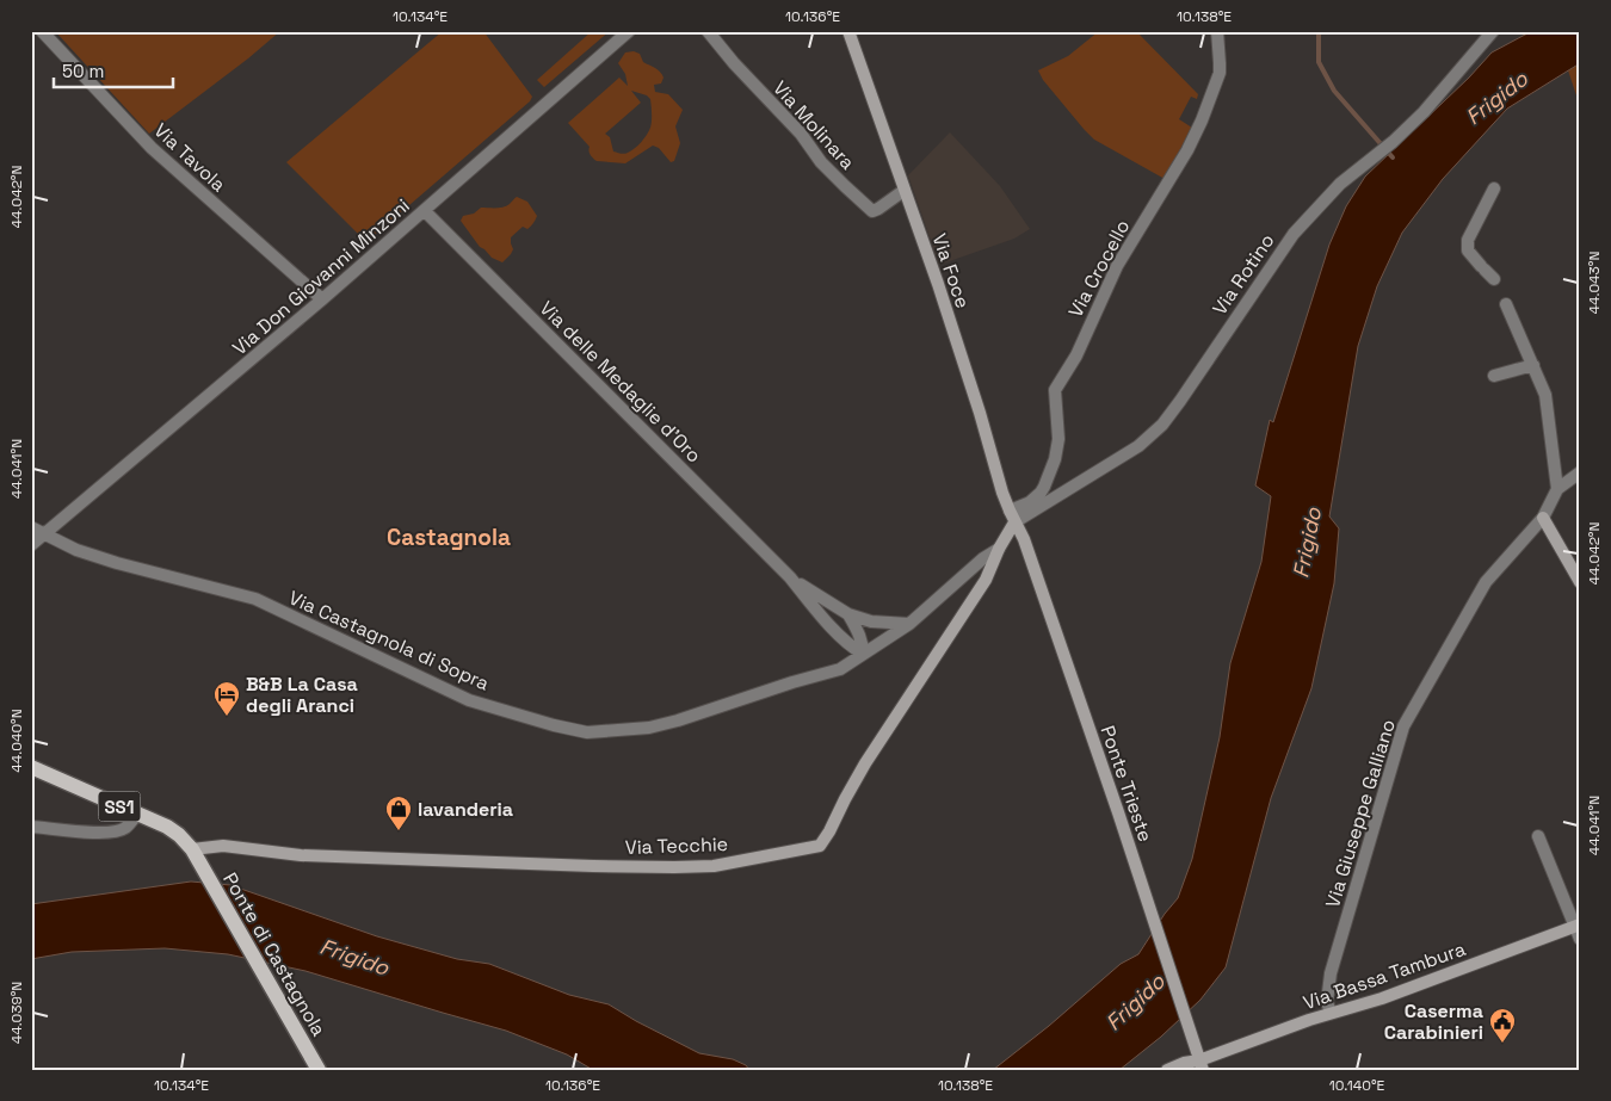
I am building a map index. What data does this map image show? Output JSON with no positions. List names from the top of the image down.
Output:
{
  "streets": {
    "main road": ["SS1", "Ponte di Castagnola"],
    "street": [
      "Via Molinara",
      "Via Tavola",
      "Via Crocello",
      "Via Foce",
      "Via Rotino",
      "Via Don Giovanni Minzoni",
      "Via delle Medaglie d'Oro",
      "Via Castagnola di Sopra",
      "Ponte Trieste",
      "Via Giuseppe Galliano",
      "Via Tecchie",
      "Via Bassa Tambura"
    ]
  },
  "crossings": [
    ["Via Molinara", "Via Foce"],
    ["Via Tavola", "Via Don Giovanni Minzoni"],
    ["Via Crocello", "Via Foce"],
    ["Via Crocello", "Via Rotino"],
    ["Via Crocello", "Via Tecchie"],
    ["Via Foce", "Via Rotino"],
    ["Via Foce", "Ponte Trieste"],
    ["Via Foce", "Via Tecchie"],
    ["Via Rotino", "Via Tecchie"],
    ["Via Don Giovanni Minzoni", "Via delle Medaglie d'Oro"],
    ["Via Don Giovanni Minzoni", "Via Castagnola di Sopra"],
    ["Via delle Medaglie d'Oro", "Via Castagnola di Sopra"],
    ["Via Castagnola di Sopra", "Via Tecchie"],
    ["Ponte Trieste", "Via Bassa Tambura"],
    ["SS1", "Via Tecchie"],
    ["SS1", "Ponte di Castagnola"],
    ["Via Giuseppe Galliano", "Via Bassa Tambura"],
    ["Via Tecchie", "Ponte di Castagnola"]
  ],
  "districts": ["Castagnola"],
  "water": ["Frigido"],
  "places": {
    "hotel": ["B&B La Casa degli Aranci"],
    "shop": ["lavanderia"],
    "public building": ["Caserma Carabinieri"]
  },
  "scale_bar": "50 m",
  "coordinates": [
    "10.134°E",
    "10.136°E",
    "10.138°E",
    "44.042°N",
    "44.043°N",
    "44.041°N",
    "44.040°N",
    "44.039°N",
    "10.140°E"
  ]
}
